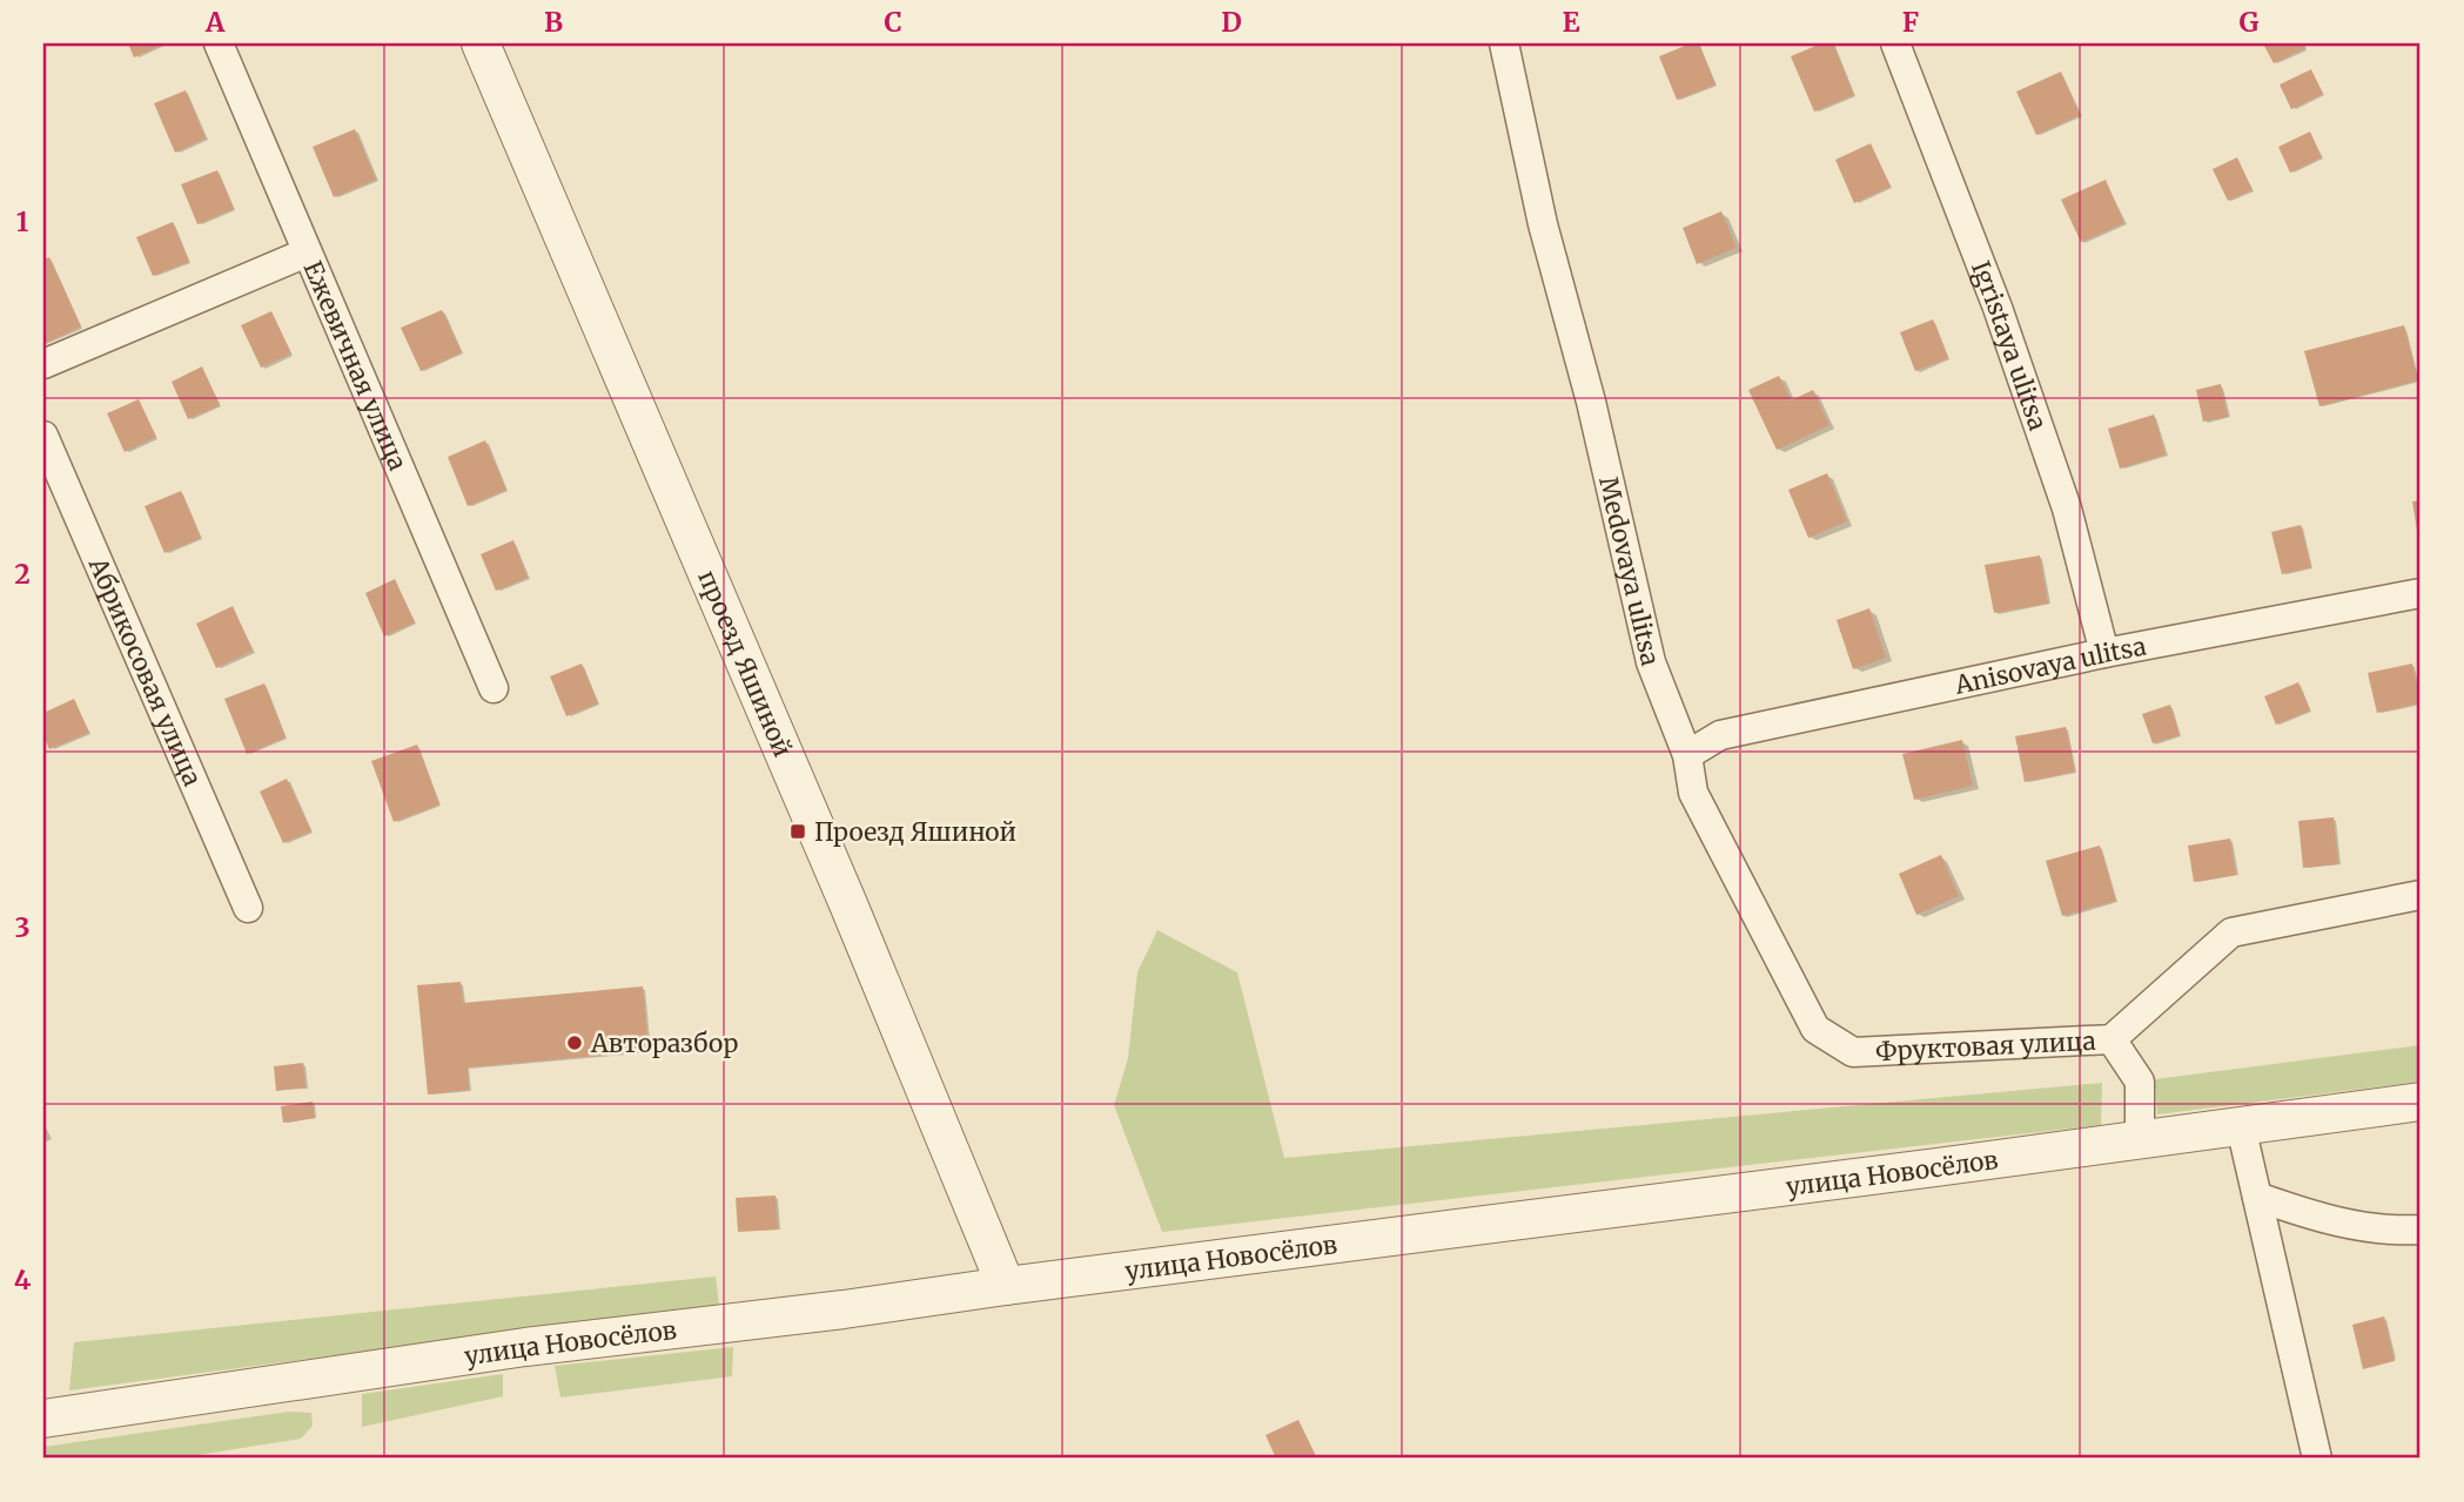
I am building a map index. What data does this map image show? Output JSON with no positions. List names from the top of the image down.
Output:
{
  "streets": {
    "street": [
      "Igristaya ulitsa",
      "Ежевичная улица",
      "Medovaya ulitsa",
      "проезд Яшиной",
      "Anisovaya ulitsa",
      "Абрикосовая улица",
      "Фруктовая улица",
      "улица Новосёлов"
    ]
  },
  "crossings": [
    ["Igristaya ulitsa", "Anisovaya ulitsa"],
    ["Medovaya ulitsa", "Anisovaya ulitsa"],
    ["Medovaya ulitsa", "Фруктовая улица"],
    ["проезд Яшиной", "улица Новосёлов"]
  ],
  "places": {
    "transit": ["Проезд Яшиной"],
    "other": ["Авторазбор"]
  },
  "grid": {
    "columns": [
      "A",
      "B",
      "C",
      "D",
      "E",
      "F",
      "G"
    ],
    "rows": [
      "1",
      "2",
      "3",
      "4"
    ]
  }
}
